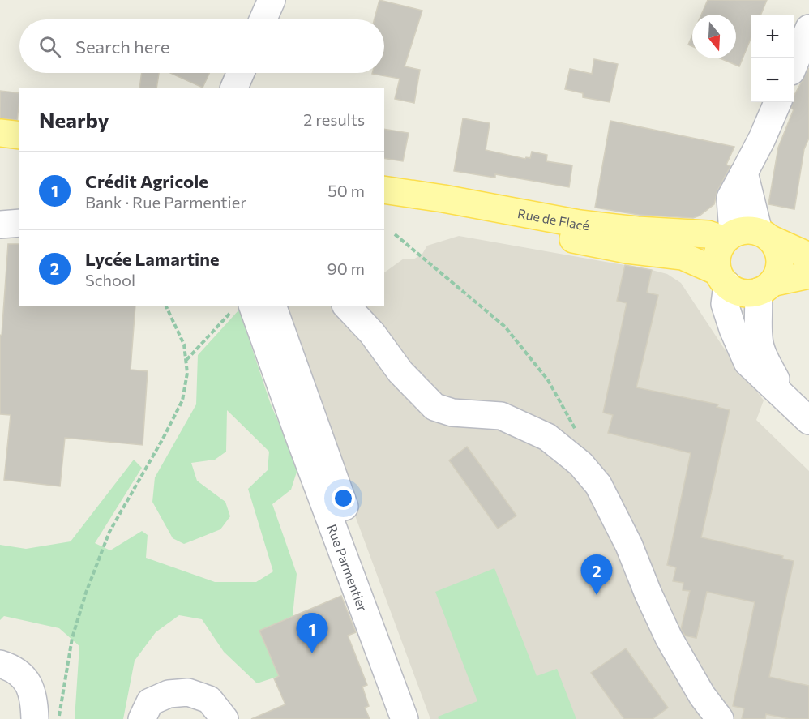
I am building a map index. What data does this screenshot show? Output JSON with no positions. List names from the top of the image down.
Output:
{
  "streets": {
    "main road": ["Rue de Flacé"],
    "street": ["Rue Parmentier"]
  },
  "north": "bottom",
  "page": {
    "map_buttons": ["+", "−"],
    "search": "Search here",
    "heading": ["Nearby", "2 results"],
    "list": [
      {
        "mark": "1",
        "name": "Crédit Agricole",
        "note": "Bank · Rue Parmentier",
        "value": "50 m"
      },
      {
        "mark": "2",
        "name": "Lycée Lamartine",
        "note": "School",
        "value": "90 m"
      }
    ],
    "pins": ["2", "1"]
  }
}
